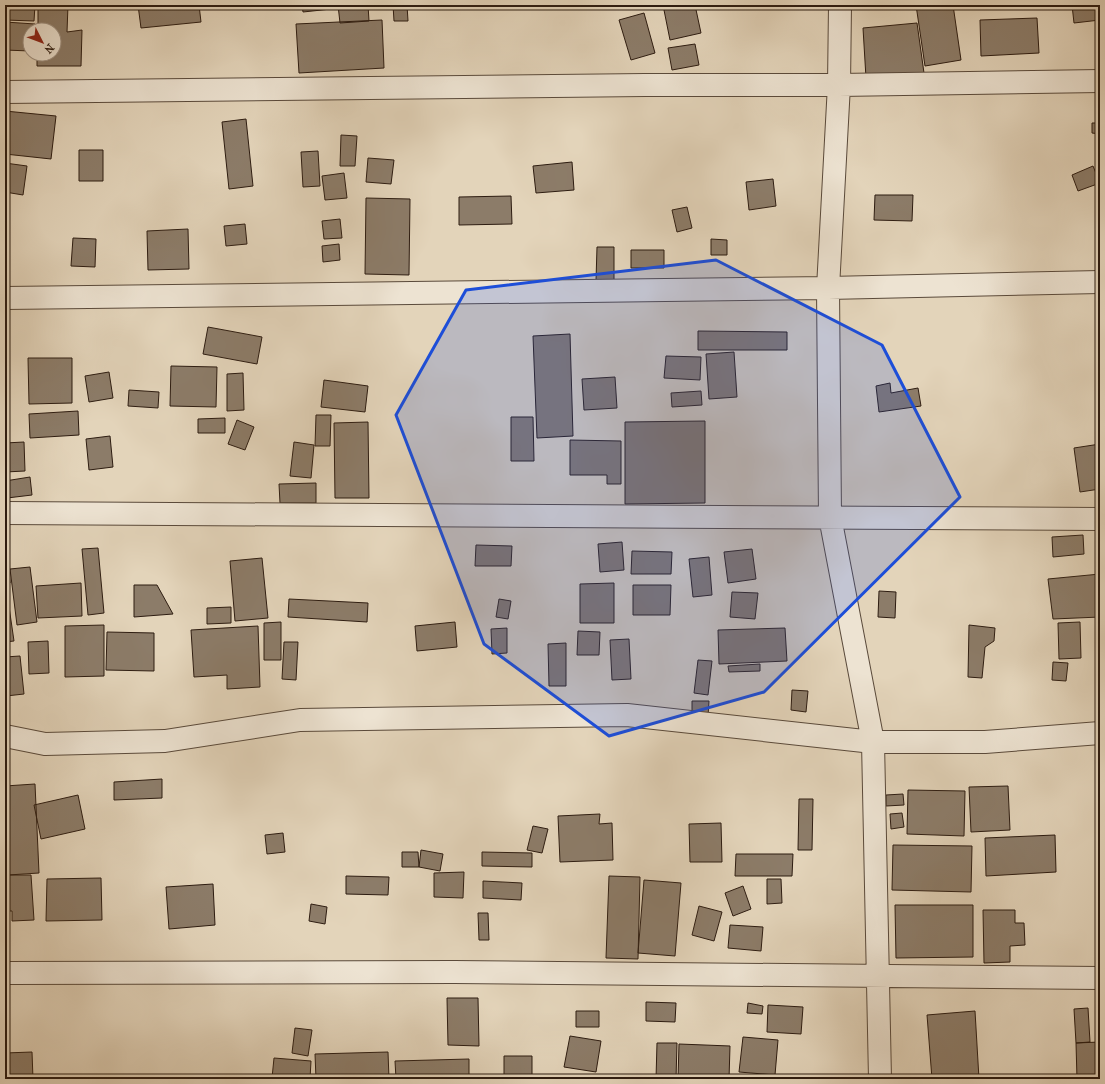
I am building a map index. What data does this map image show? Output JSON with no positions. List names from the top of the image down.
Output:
{
  "north": "bottom right"
}
